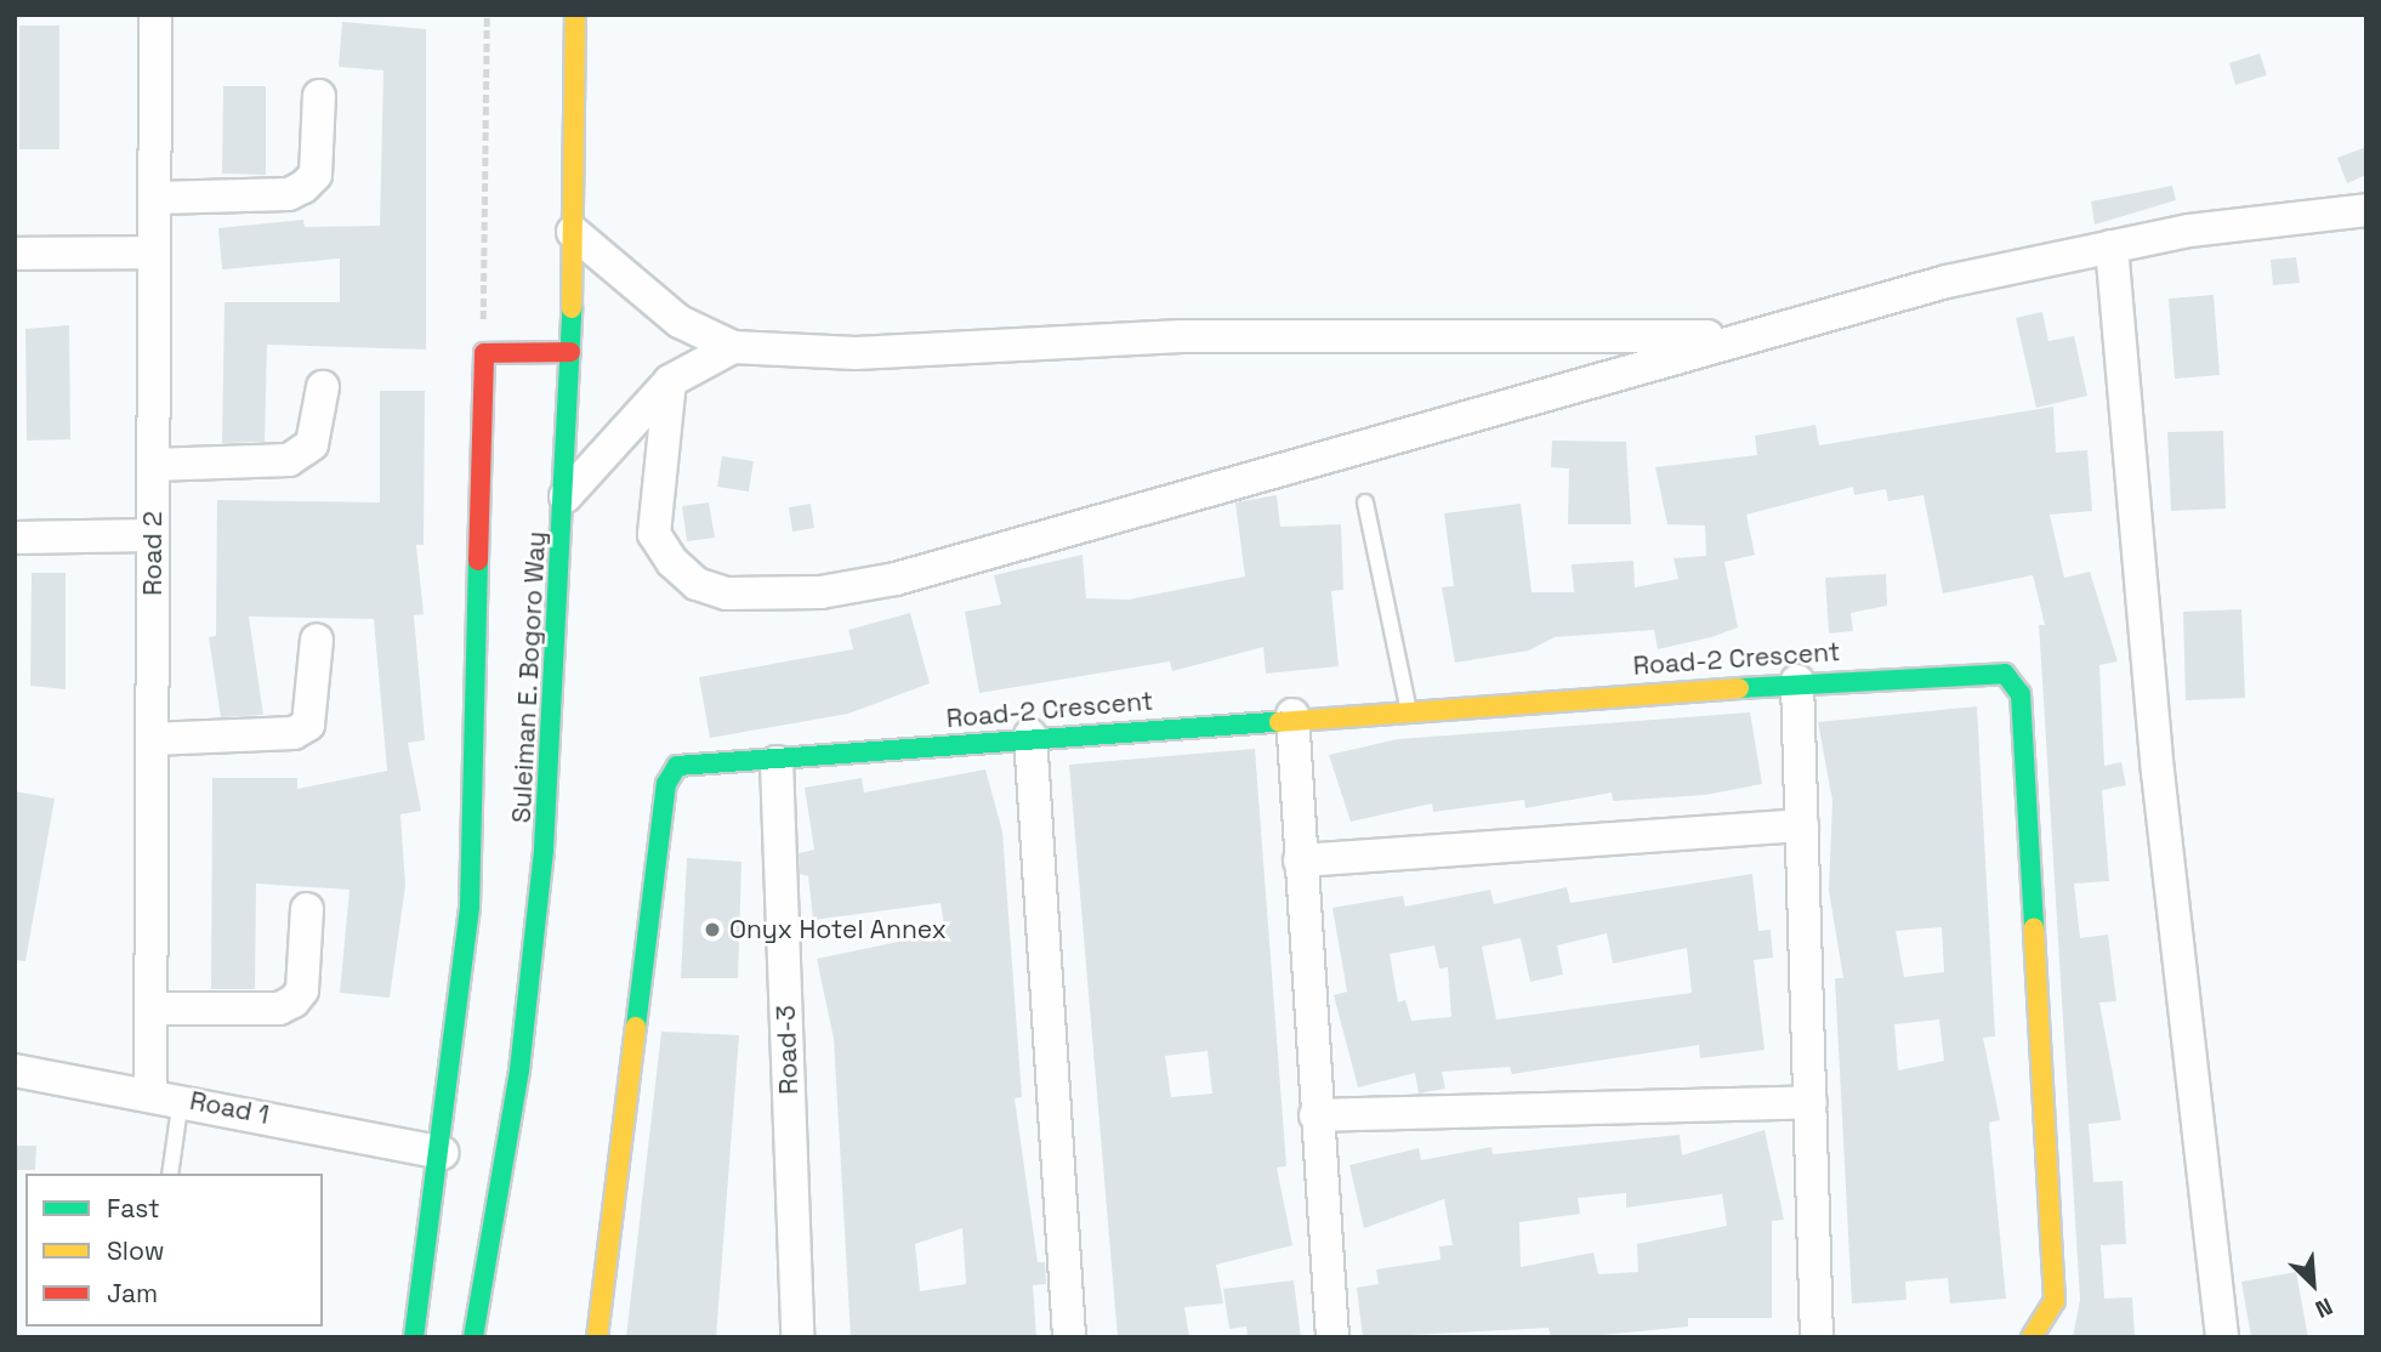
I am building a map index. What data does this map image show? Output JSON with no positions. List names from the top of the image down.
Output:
{
  "streets": {
    "street": [
      "Road 2",
      "Road-2 Crescent",
      "Suleiman E. Bogoro Way",
      "Road-3",
      "Road 1"
    ]
  },
  "crossings": [
    ["Road 2", "Road 1"],
    ["Road-2 Crescent", "Road-3"],
    ["Suleiman E. Bogoro Way", "Road 1"]
  ],
  "places": ["Onyx Hotel Annex"],
  "legend": ["Fast", "Slow", "Jam"],
  "north": "bottom right"
}
